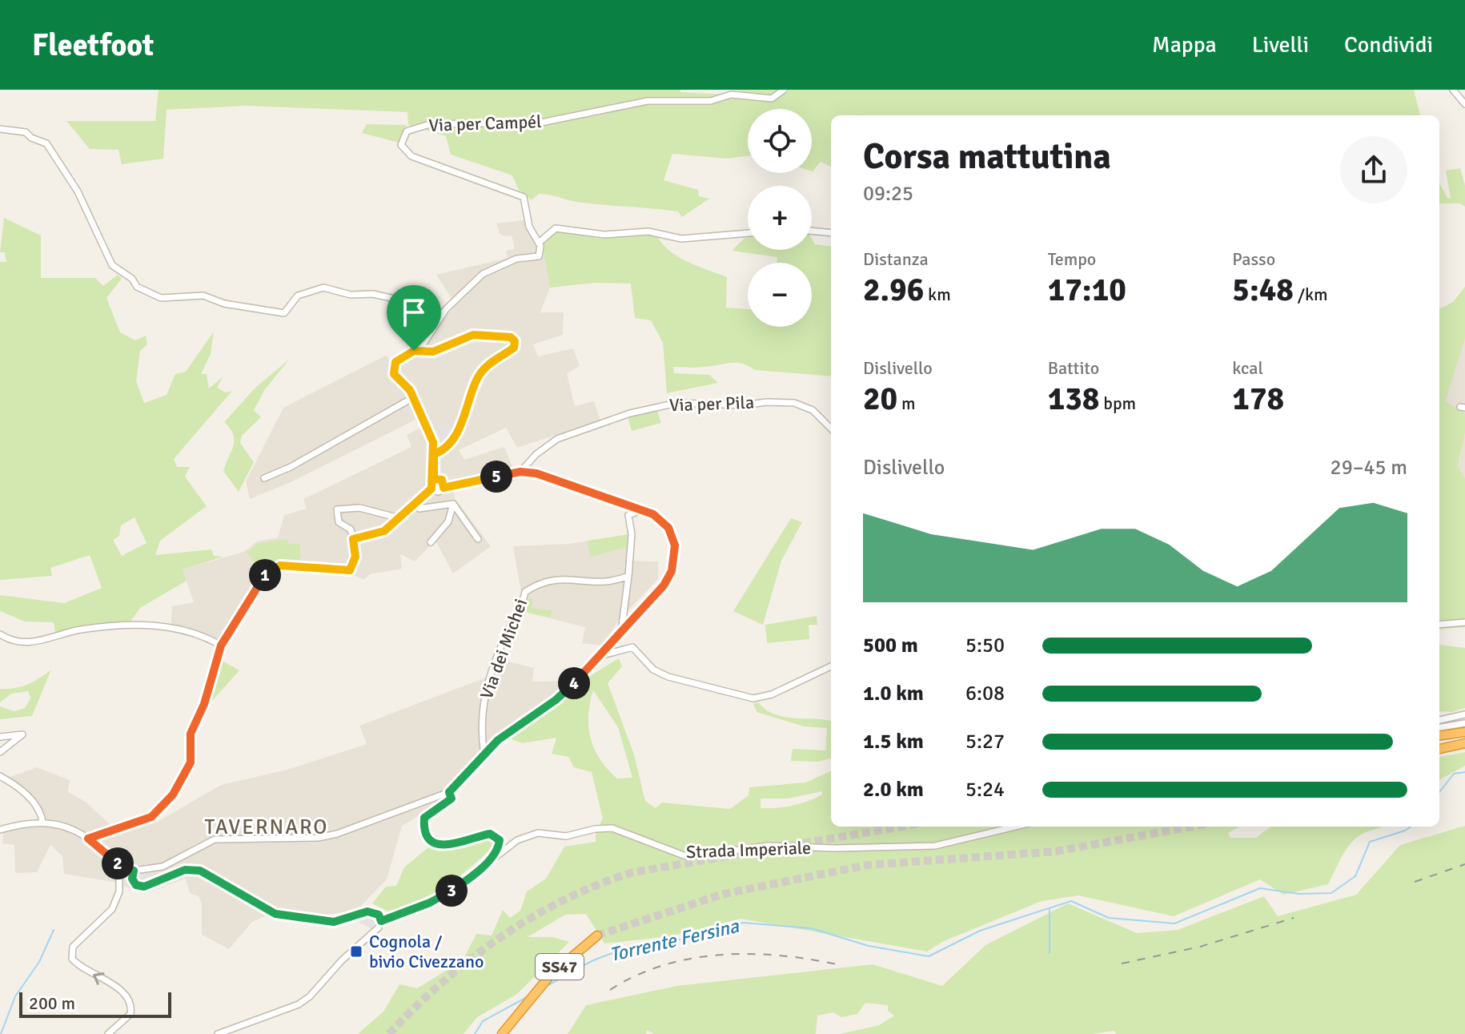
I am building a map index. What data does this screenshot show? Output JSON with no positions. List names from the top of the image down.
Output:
{
  "streets": {
    "highway": ["SS47"],
    "street": [
      "Via per Campél",
      "Via per Pila",
      "Via dei Michei",
      "Strada Imperiale"
    ]
  },
  "districts": ["TAVERNARO"],
  "water": ["Torrente Fersina"],
  "places": {
    "transit": ["Cognola / bivio Civezzano"]
  },
  "scale_bar": "200 m",
  "page": {
    "header": "Fleetfoot",
    "nav": ["Mappa", "Livelli", "Condividi"],
    "map_buttons": ["+", "−"],
    "heading": ["Corsa mattutina", "09:25"],
    "stats": [
      ["Distanza", "2.96 km"],
      ["Tempo", "17:10"],
      ["Passo", "5:48 /km"],
      ["Dislivello", "20 m"],
      ["Battito", "138 bpm"],
      ["kcal", "178"]
    ],
    "chart": ["Dislivello", "29–45 m"],
    "pins": [
      "5",
      "1",
      "4",
      "2",
      "3"
    ],
    "list": [
      {
        "name": "500 m",
        "note": "5:50"
      },
      {
        "name": "1.0 km",
        "note": "6:08"
      },
      {
        "name": "1.5 km",
        "note": "5:27"
      },
      {
        "name": "2.0 km",
        "note": "5:24"
      }
    ],
    "scale": "200 m"
  }
}
